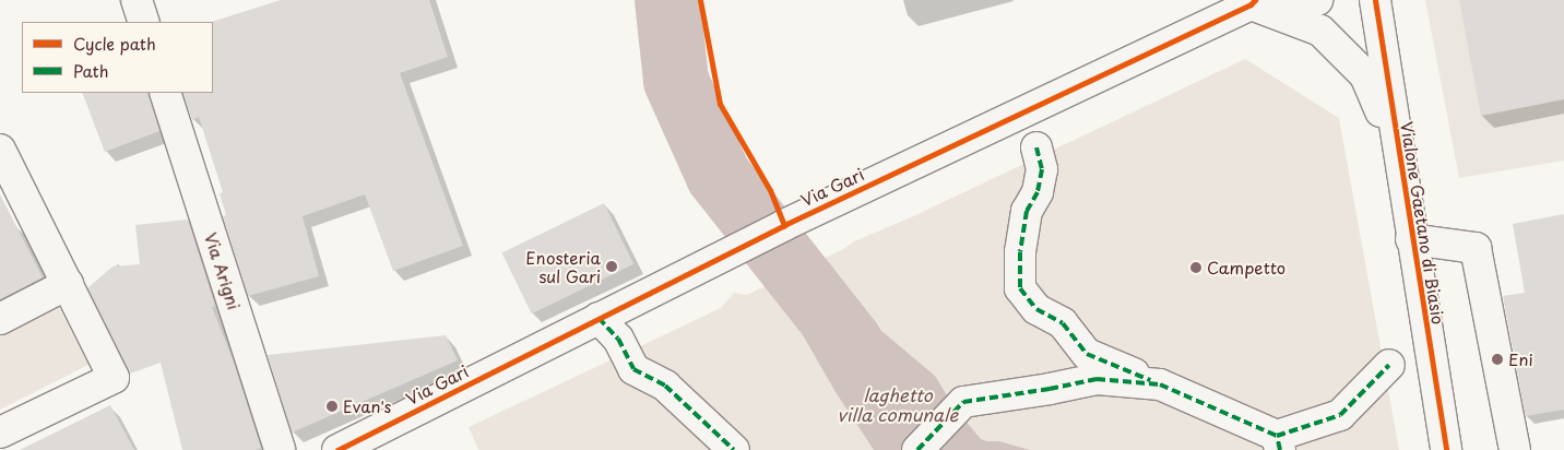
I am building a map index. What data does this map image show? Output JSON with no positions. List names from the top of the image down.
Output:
{
  "streets": {
    "street": ["Via Gari", "Vialone Gaetano di Biasio", "Via Arigni"]
  },
  "water": ["laghetto villa comunale"],
  "places": [
    "Enosteria sul Gari",
    "Campetto",
    "Eni",
    "Evan's"
  ],
  "legend": ["Cycle path", "Path"]
}
